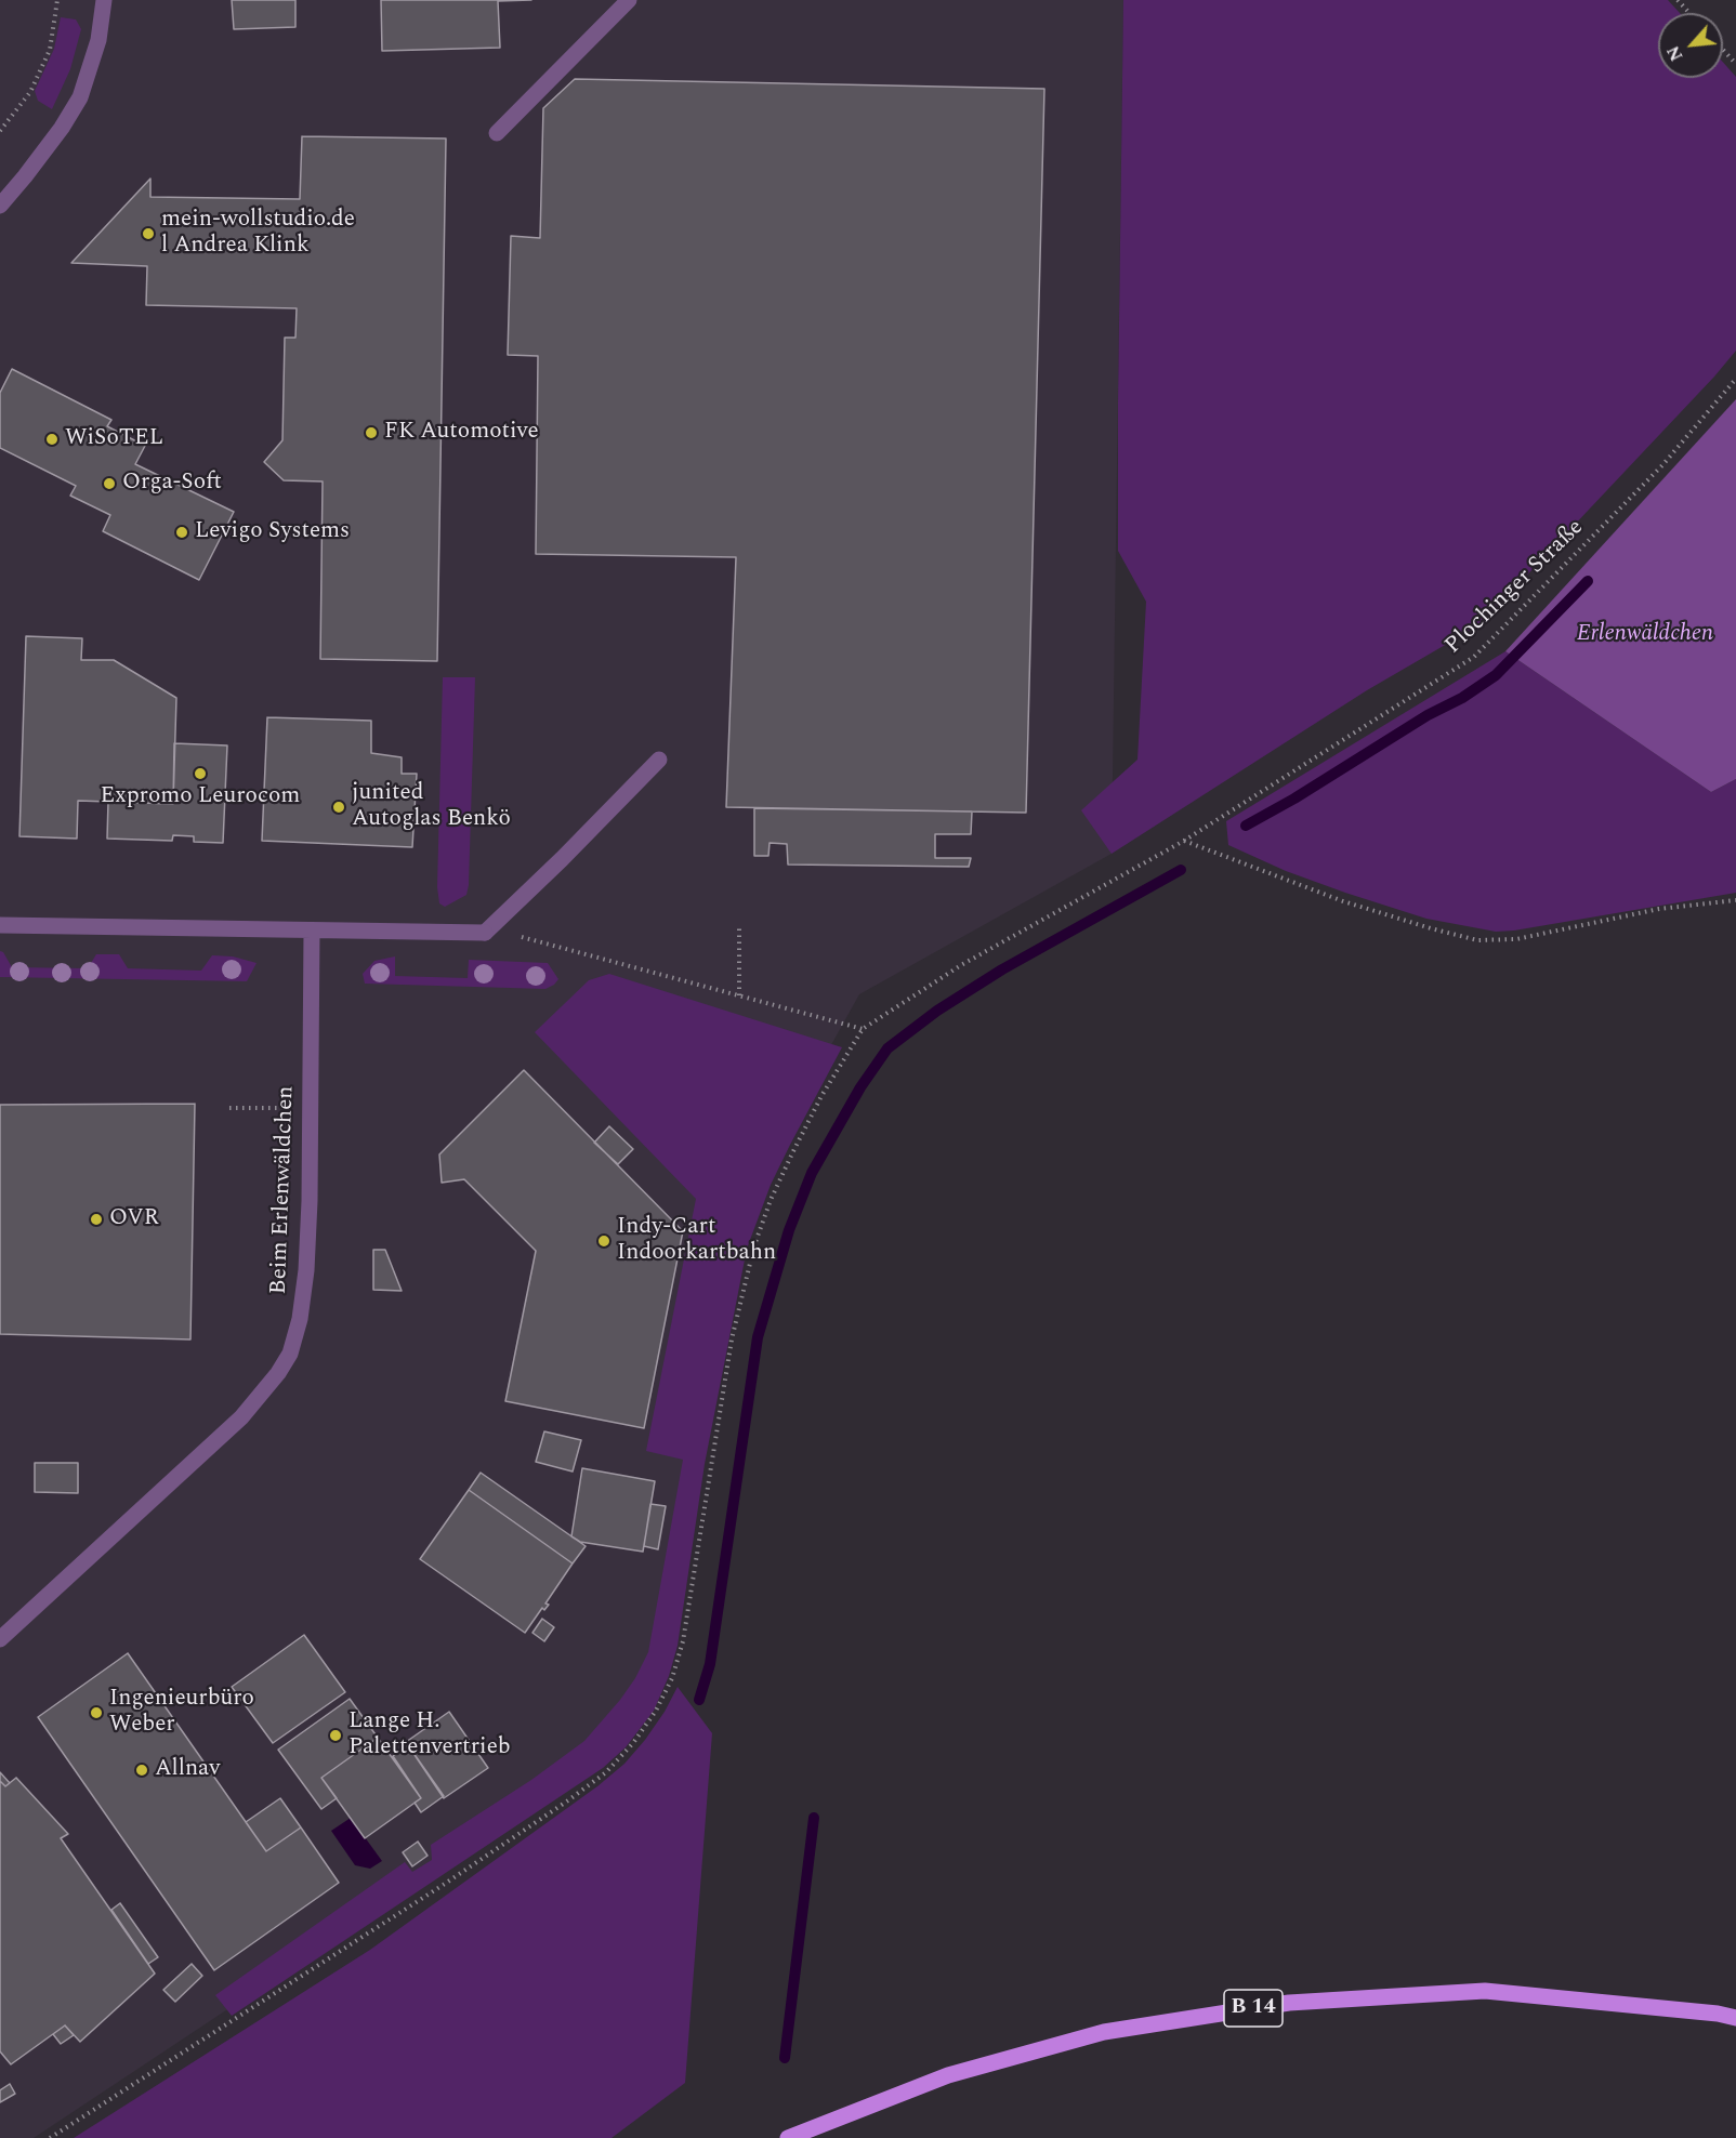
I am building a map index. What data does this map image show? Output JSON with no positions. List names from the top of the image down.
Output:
{
  "streets": {
    "main road": ["B 14"],
    "street": ["Beim Erlenwäldchen"],
    "path": ["Plochinger Straße"]
  },
  "parks": ["Erlenwäldchen"],
  "places": [
    "mein-wollstudio.de l Andrea Klink",
    "FK Automotive",
    "WiSoTEL",
    "Orga-Soft",
    "Levigo Systems",
    "Expromo Leurocom",
    "junited Autoglas Benkö",
    "OVR",
    "Indy-Cart Indoorkartbahn",
    "Ingenieurbüro Weber",
    "Lange H. Palettenvertrieb",
    "Allnav"
  ],
  "north": "bottom left"
}
